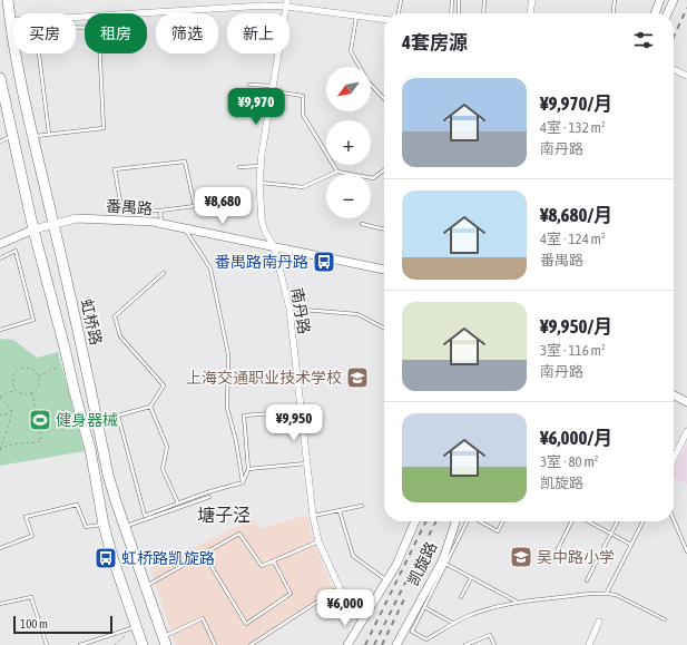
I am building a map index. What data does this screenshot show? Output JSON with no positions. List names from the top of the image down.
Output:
{
  "streets": {
    "main road": ["虹桥路"],
    "street": ["番禺路", "南丹路", "凯旋路"]
  },
  "crossings": [
    ["番禺路", "南丹路"],
    ["番禺路", "虹桥路"],
    ["南丹路", "凯旋路"]
  ],
  "districts": ["塘子泾"],
  "places": {
    "bus stop": ["番禺路南丹路", "虹桥路凯旋路"],
    "school or university": ["上海交通职业技术学校", "吴中路小学"],
    "sports": ["健身器械"]
  },
  "scale_bar": "100 m",
  "north": "bottom left",
  "page": {
    "chip": [
      "买房",
      "租房",
      "筛选",
      "新上"
    ],
    "heading": "4套房源",
    "map_buttons": ["+", "−"],
    "list": [
      {
        "name": "¥9,970/月",
        "note": "4室 · 132 m² · 南丹路"
      },
      {
        "name": "¥8,680/月",
        "note": "4室 · 124 m² · 番禺路"
      },
      {
        "name": "¥9,950/月",
        "note": "3室 · 116 m² · 南丹路"
      },
      {
        "name": "¥6,000/月",
        "note": "3室 · 80 m² · 凯旋路"
      }
    ],
    "price": [
      "¥9,970",
      "¥8,680",
      "¥9,950",
      "¥6,000"
    ],
    "scale": "100 m"
  }
}
